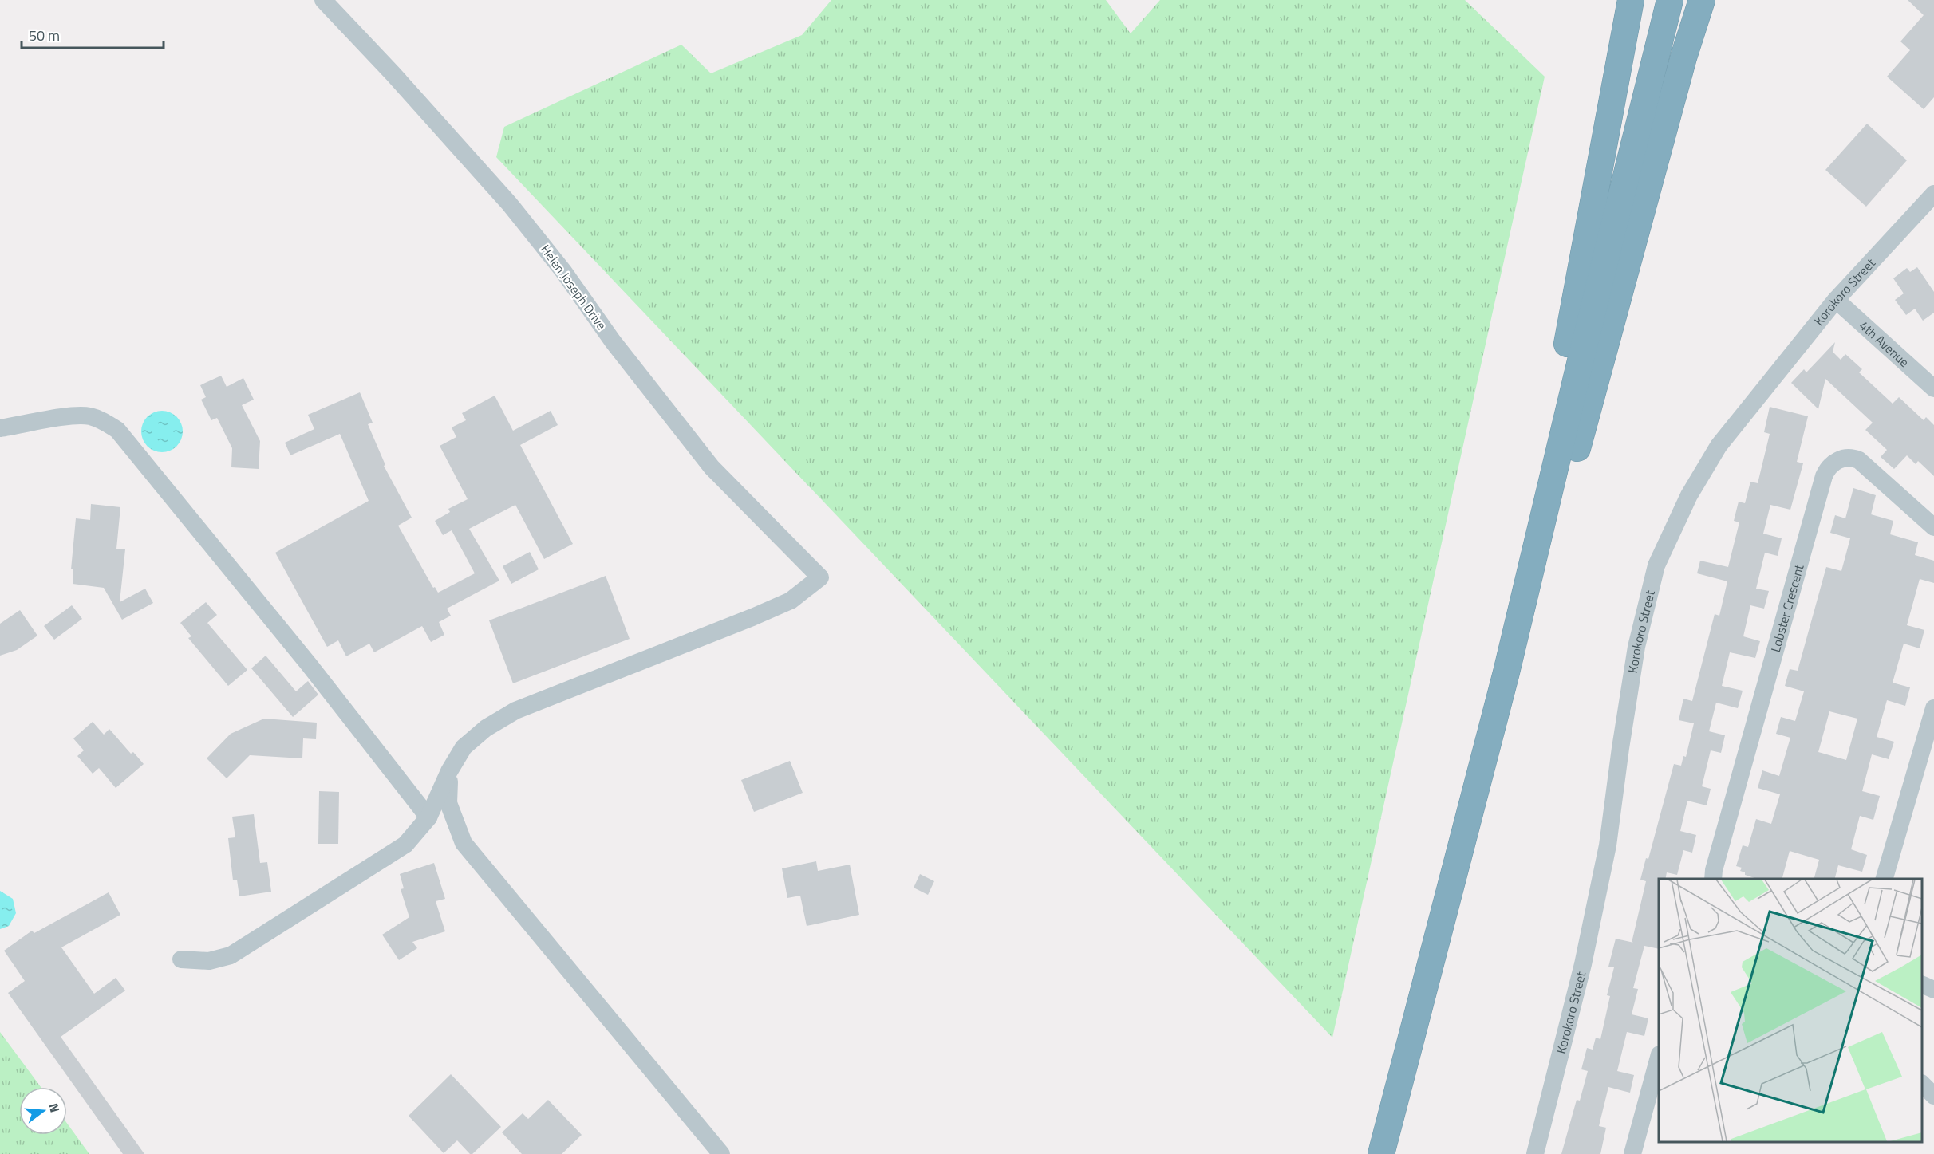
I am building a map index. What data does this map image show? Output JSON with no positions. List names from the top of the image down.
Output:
{
  "streets": {
    "street": [
      "Helen Joseph Drive",
      "Korokoro Street",
      "4th Avenue",
      "Lobster Crescent"
    ]
  },
  "crossings": [
    ["Korokoro Street", "4th Avenue"]
  ],
  "scale_bar": "50 m",
  "north": "right"
}
